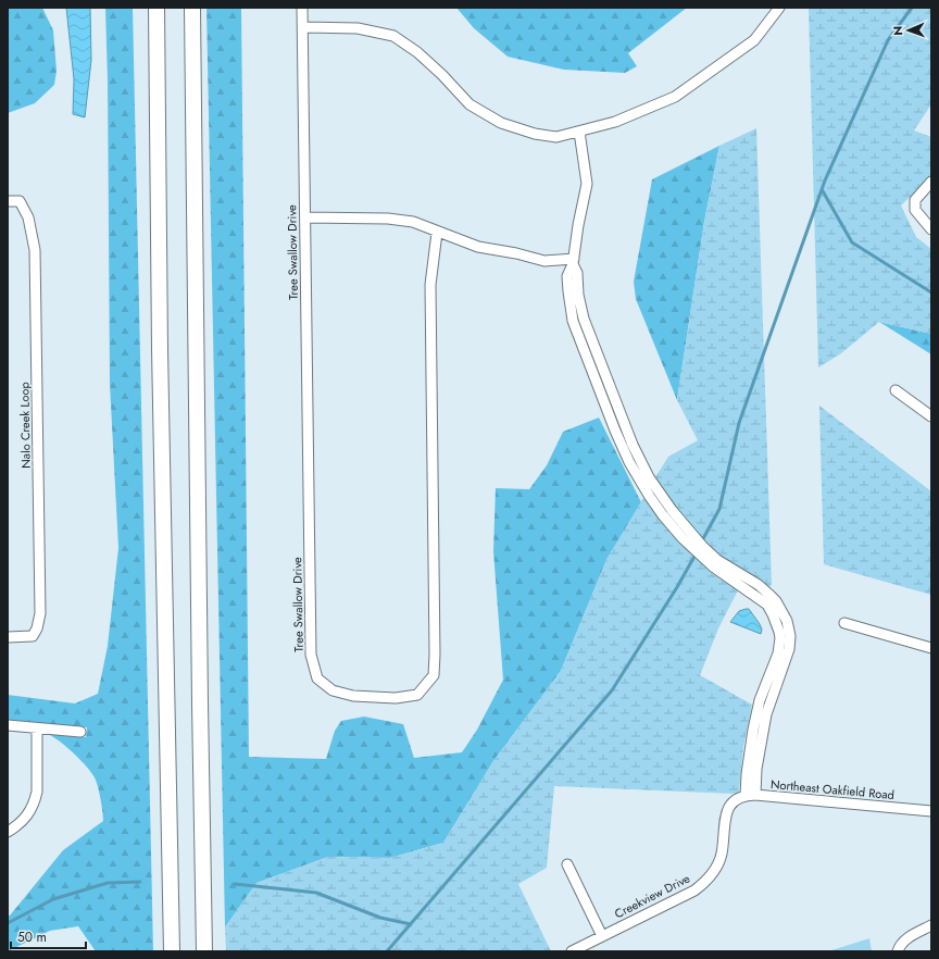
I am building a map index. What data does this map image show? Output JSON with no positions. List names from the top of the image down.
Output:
{
  "streets": {
    "street": [
      "Tree Swallow Drive",
      "Nalo Creek Loop",
      "Northeast Oakfield Road",
      "Creekview Drive"
    ]
  },
  "crossings": [
    ["Northeast Oakfield Road", "Creekview Drive"]
  ],
  "scale_bar": "50 m",
  "north": "left"
}
